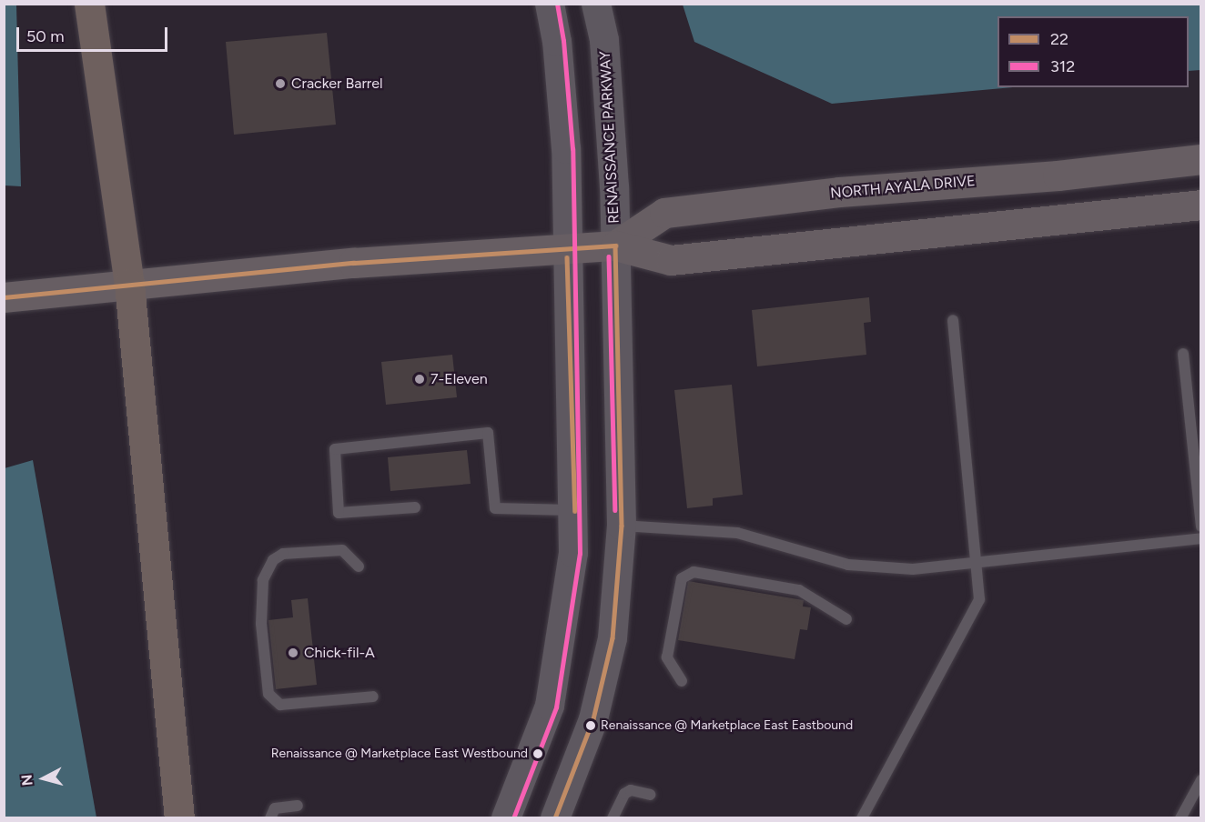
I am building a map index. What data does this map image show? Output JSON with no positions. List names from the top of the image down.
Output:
{
  "streets": {
    "main road": ["NORTH AYALA DRIVE"],
    "street": ["RENAISSANCE PARKWAY"]
  },
  "crossings": [
    ["RENAISSANCE PARKWAY", "NORTH AYALA DRIVE"]
  ],
  "places": [
    "Cracker Barrel",
    "7-Eleven",
    "Chick-fil-A",
    "Renaissance @ Marketplace East Eastbound",
    "Renaissance @ Marketplace East Westbound"
  ],
  "lines": ["transit line 312", "transit line 22"],
  "legend": ["22", "312"],
  "scale_bar": "50 m",
  "north": "left"
}
